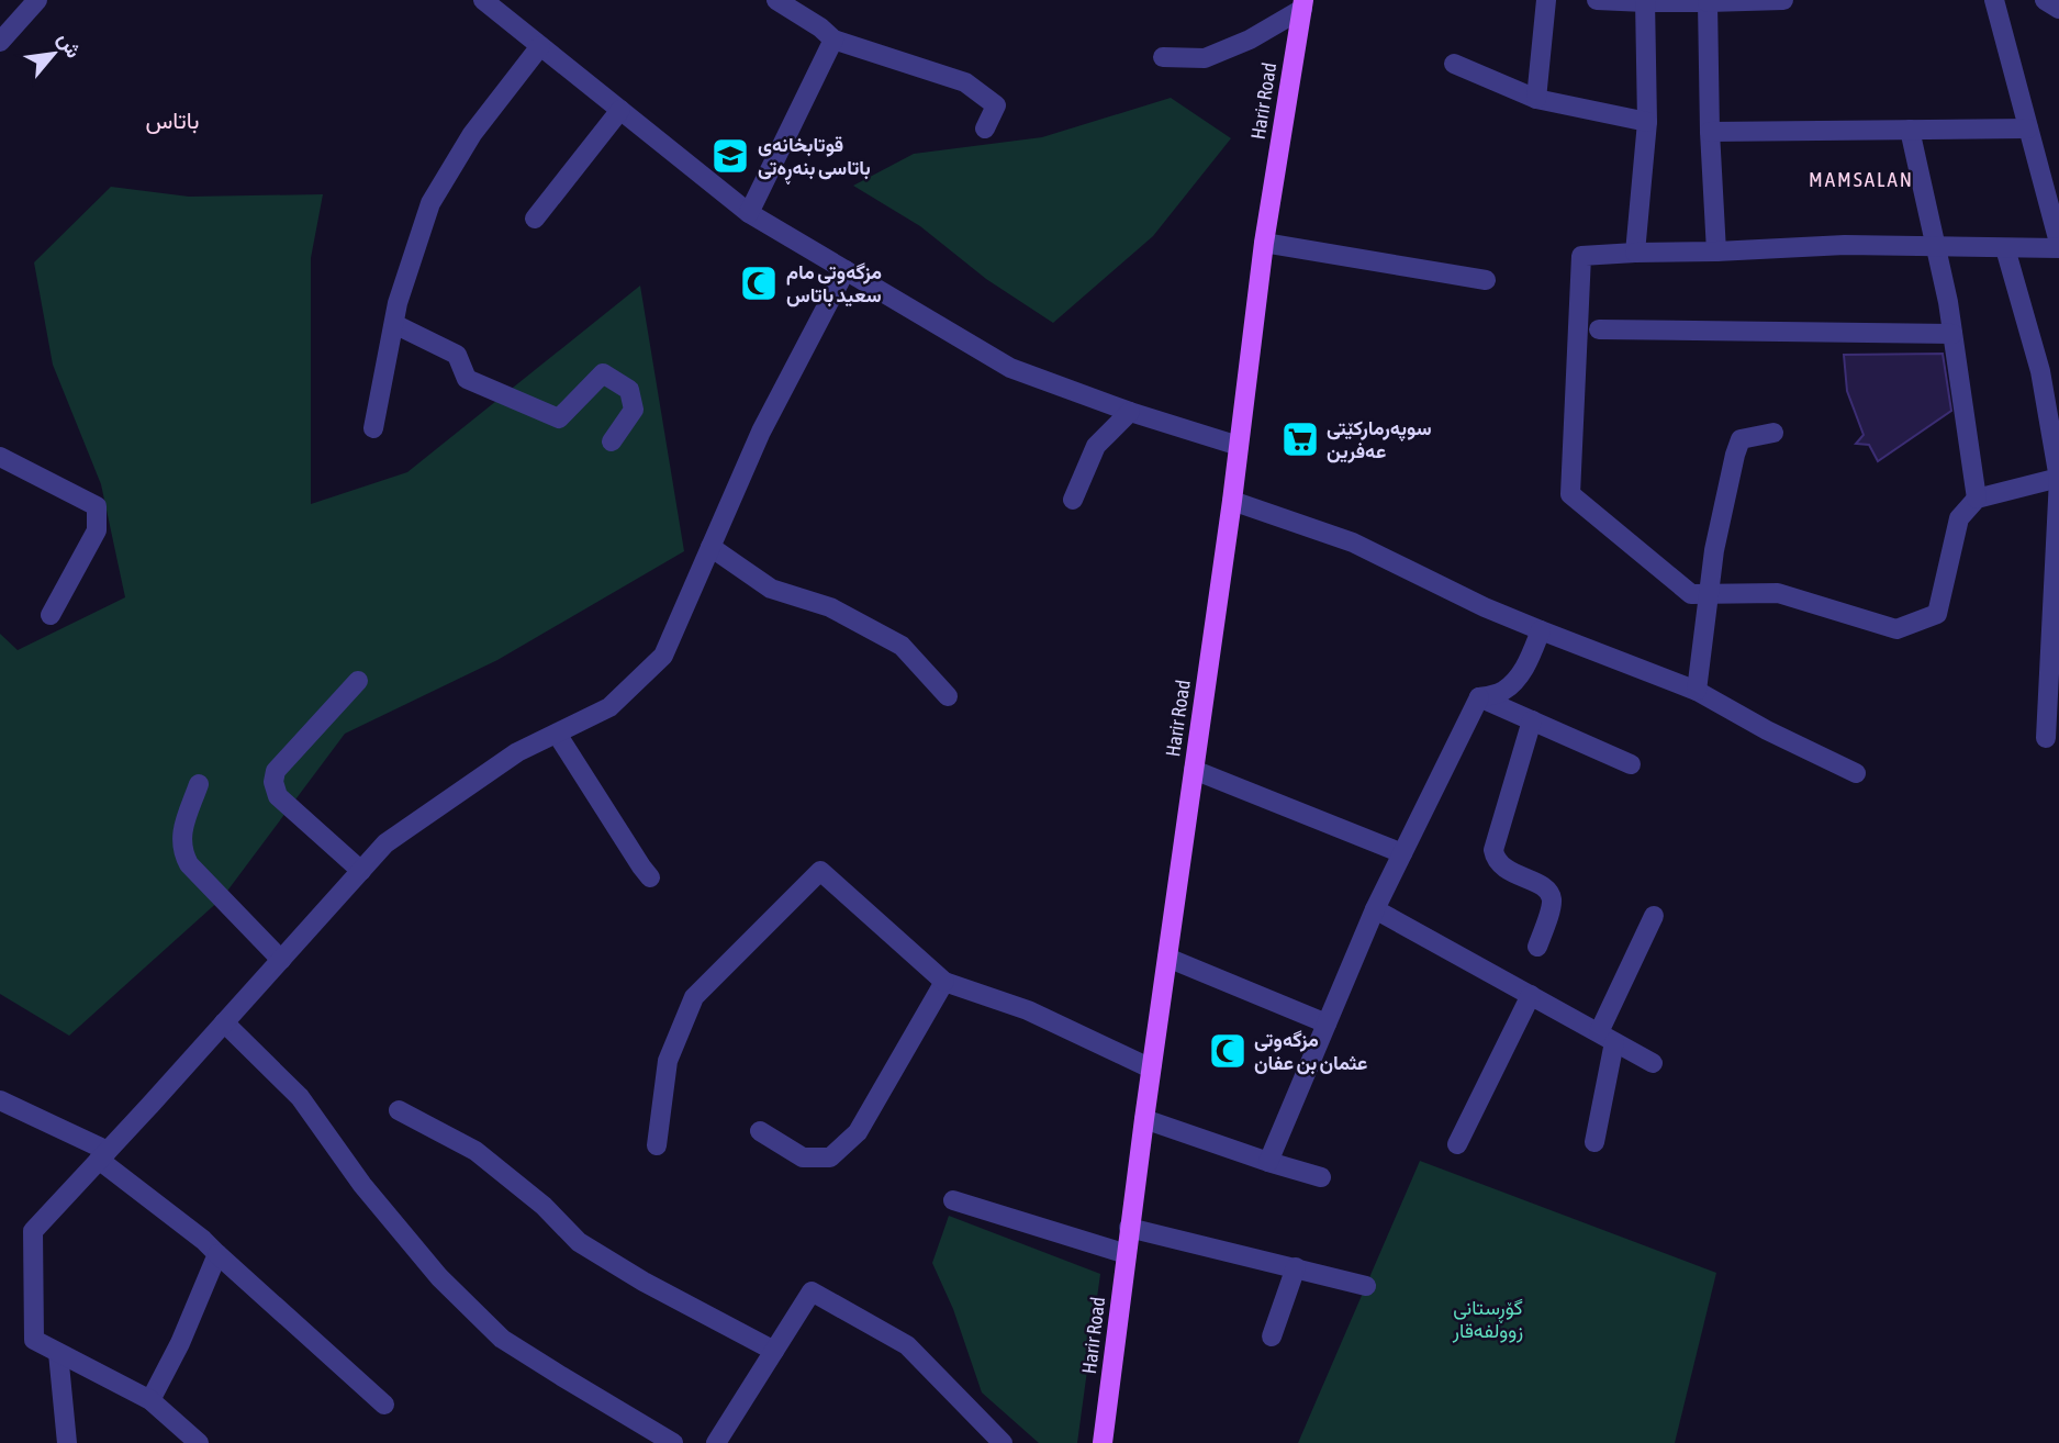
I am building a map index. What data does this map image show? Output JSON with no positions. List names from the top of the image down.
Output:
{
  "streets": {
    "main road": ["Harir Road"]
  },
  "districts": ["باتاس", "MAMSALAN"],
  "parks": ["گۆڕستانی زوولفەقار"],
  "places": {
    "school or university": ["قوتابخانەی باتاسی بنەڕەتی"],
    "mosque": ["مزگەوتی مام سعید باتاس", "مزگەوتی عثمان بن عفان"],
    "supermarket": ["سوپەرمارکێتی عەفرین"]
  },
  "north": "top right"
}
